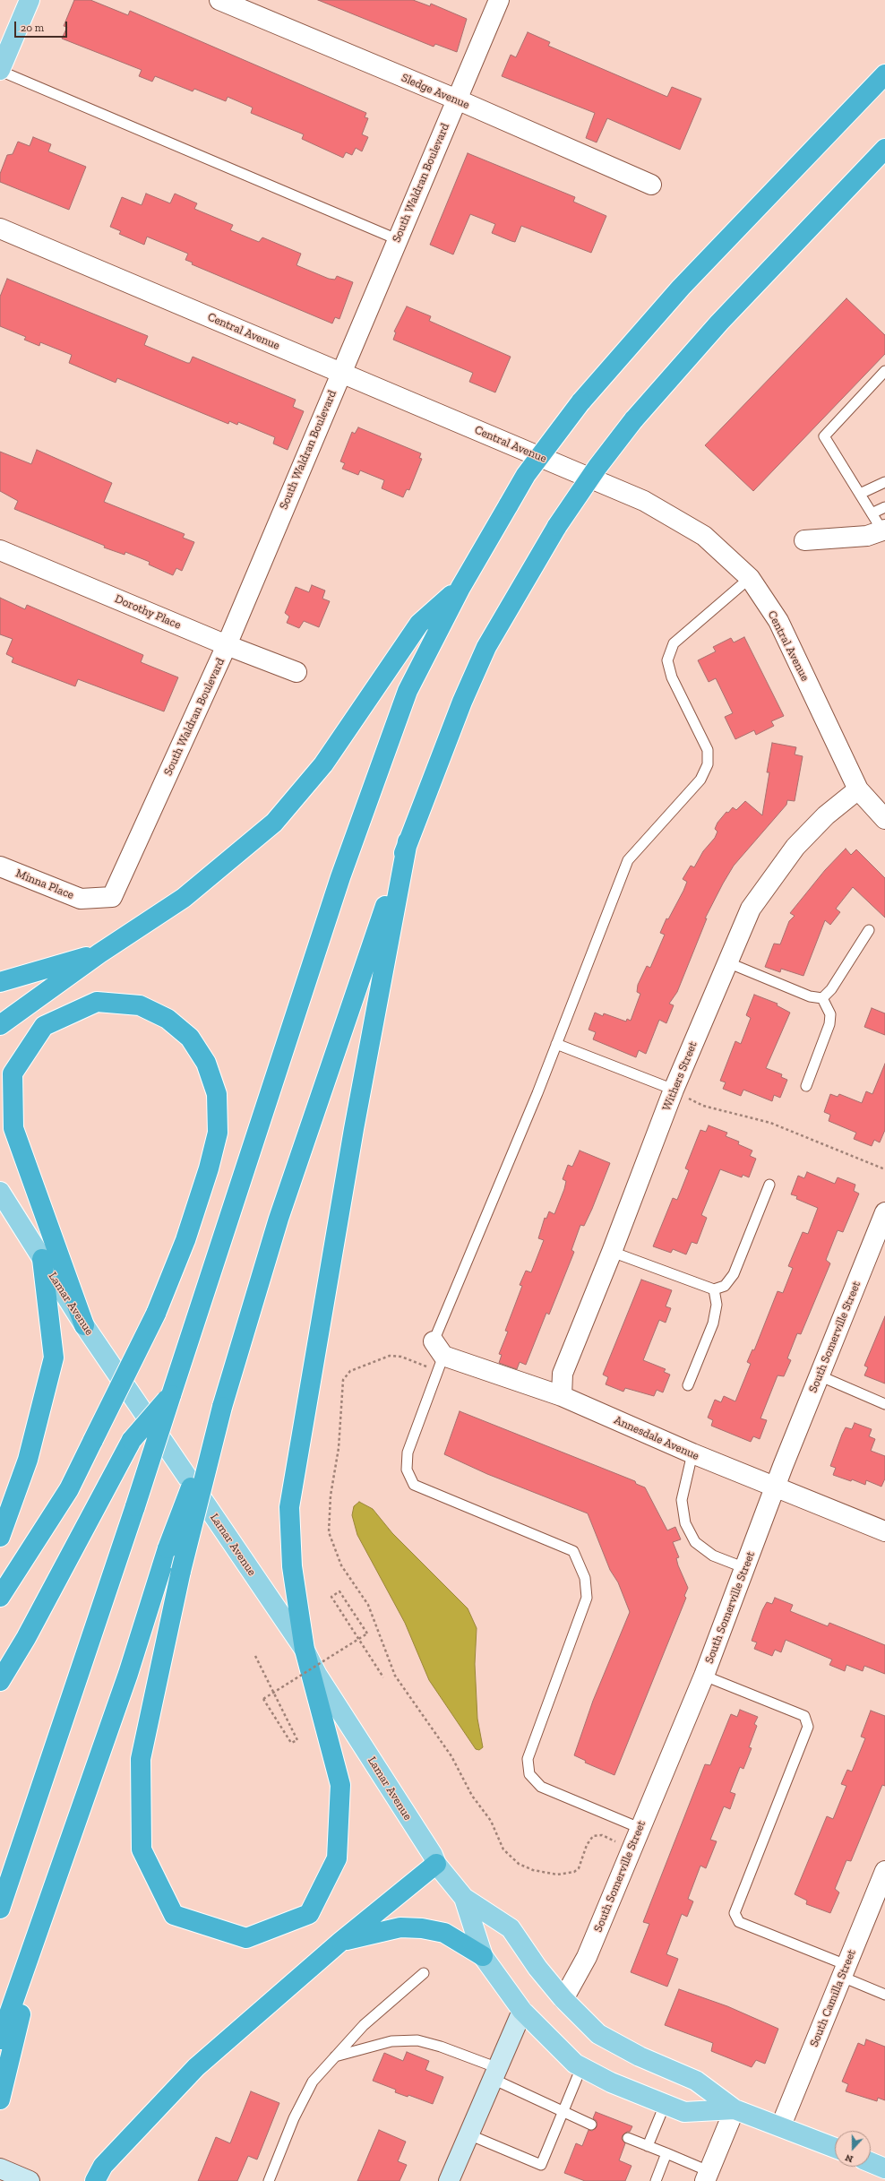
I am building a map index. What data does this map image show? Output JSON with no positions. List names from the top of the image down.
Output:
{
  "streets": {
    "main road": ["Lamar Avenue"],
    "street": [
      "Sledge Avenue",
      "South Waldran Boulevard",
      "Central Avenue",
      "Dorothy Place",
      "Minna Place",
      "Withers Street",
      "South Somerville Street",
      "Annesdale Avenue",
      "South Camilla Street"
    ]
  },
  "crossings": [
    ["Sledge Avenue", "South Waldran Boulevard"],
    ["South Waldran Boulevard", "Central Avenue"],
    ["South Waldran Boulevard", "Dorothy Place"],
    ["South Waldran Boulevard", "Minna Place"],
    ["Central Avenue", "Withers Street"],
    ["Withers Street", "Annesdale Avenue"],
    ["South Somerville Street", "Annesdale Avenue"]
  ],
  "scale_bar": "20 m",
  "north": "bottom"
}
